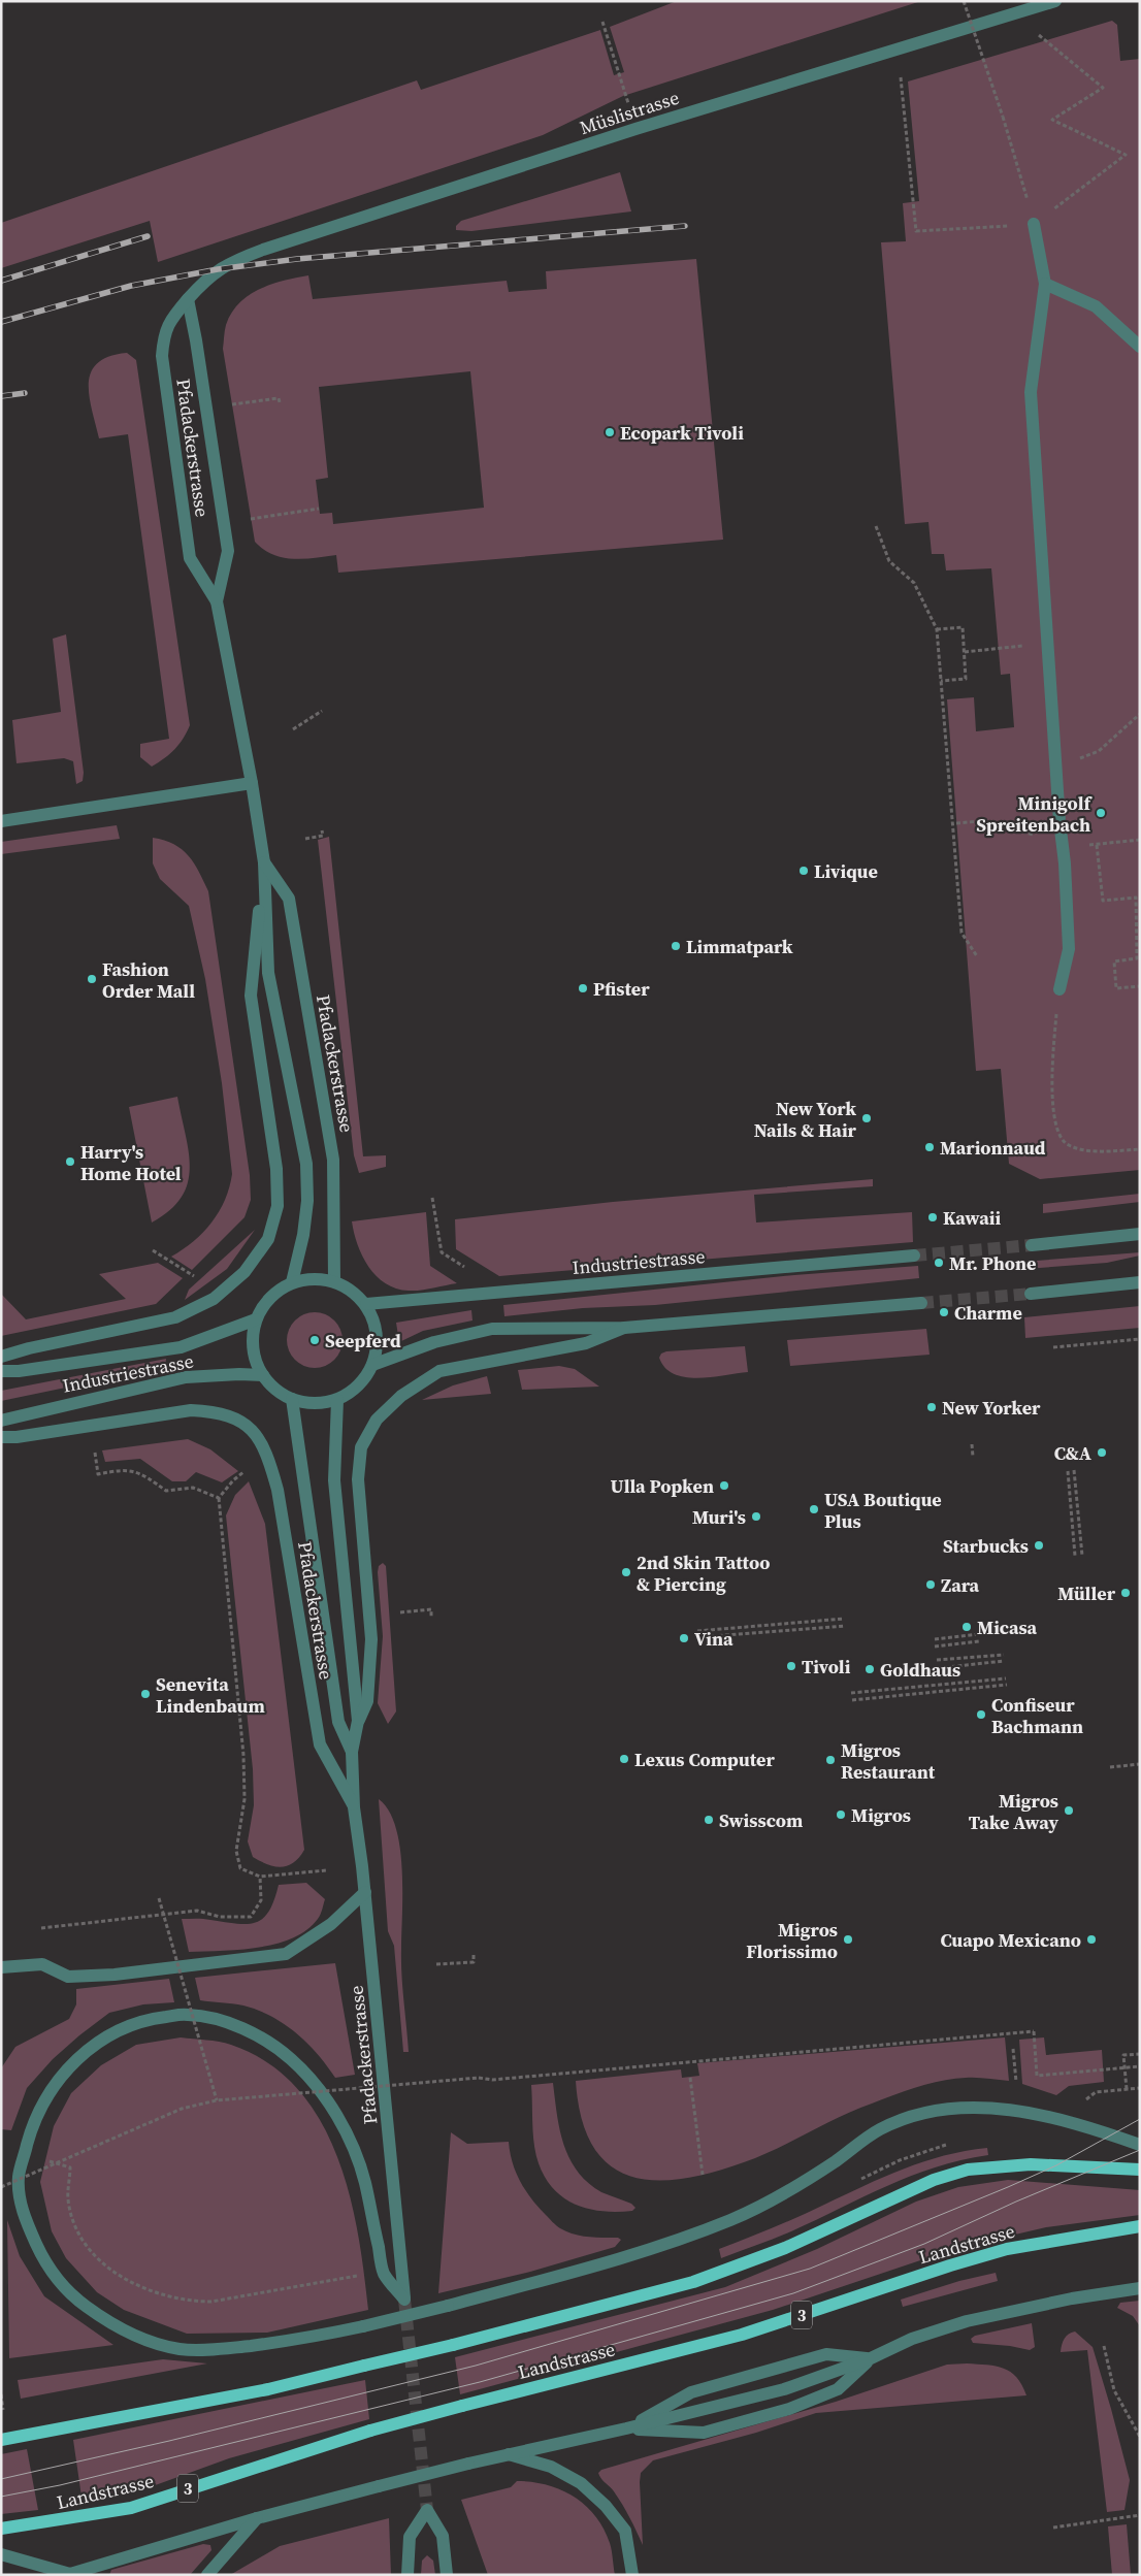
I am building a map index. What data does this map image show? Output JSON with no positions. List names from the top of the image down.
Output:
{
  "streets": {
    "main road": ["Landstrasse", "3"],
    "street": ["Müslistrasse", "Pfadackerstrasse", "Industriestrasse"]
  },
  "crossings": [
    ["Müslistrasse", "Pfadackerstrasse"],
    ["Pfadackerstrasse", "Industriestrasse"]
  ],
  "places": [
    "Ecopark Tivoli",
    "Minigolf Spreitenbach",
    "Livique",
    "Limmatpark",
    "Fashion Order Mall",
    "Pfister",
    "New York Nails & Hair",
    "Marionnaud",
    "Harry's Home Hotel",
    "Kawaii",
    "Mr. Phone",
    "Charme",
    "Seepferd",
    "New Yorker",
    "C&A",
    "Ulla Popken",
    "USA Boutique Plus",
    "Muri's",
    "Starbucks",
    "2nd Skin Tattoo & Piercing",
    "Zara",
    "Müller",
    "Micasa",
    "Vina",
    "Tivoli",
    "Goldhaus",
    "Senevita Lindenbaum",
    "Confiseur Bachmann",
    "Lexus Computer",
    "Migros Restaurant",
    "Migros Take Away",
    "Migros",
    "Swisscom",
    "Migros Florissimo",
    "Cuapo Mexicano"
  ]
}
